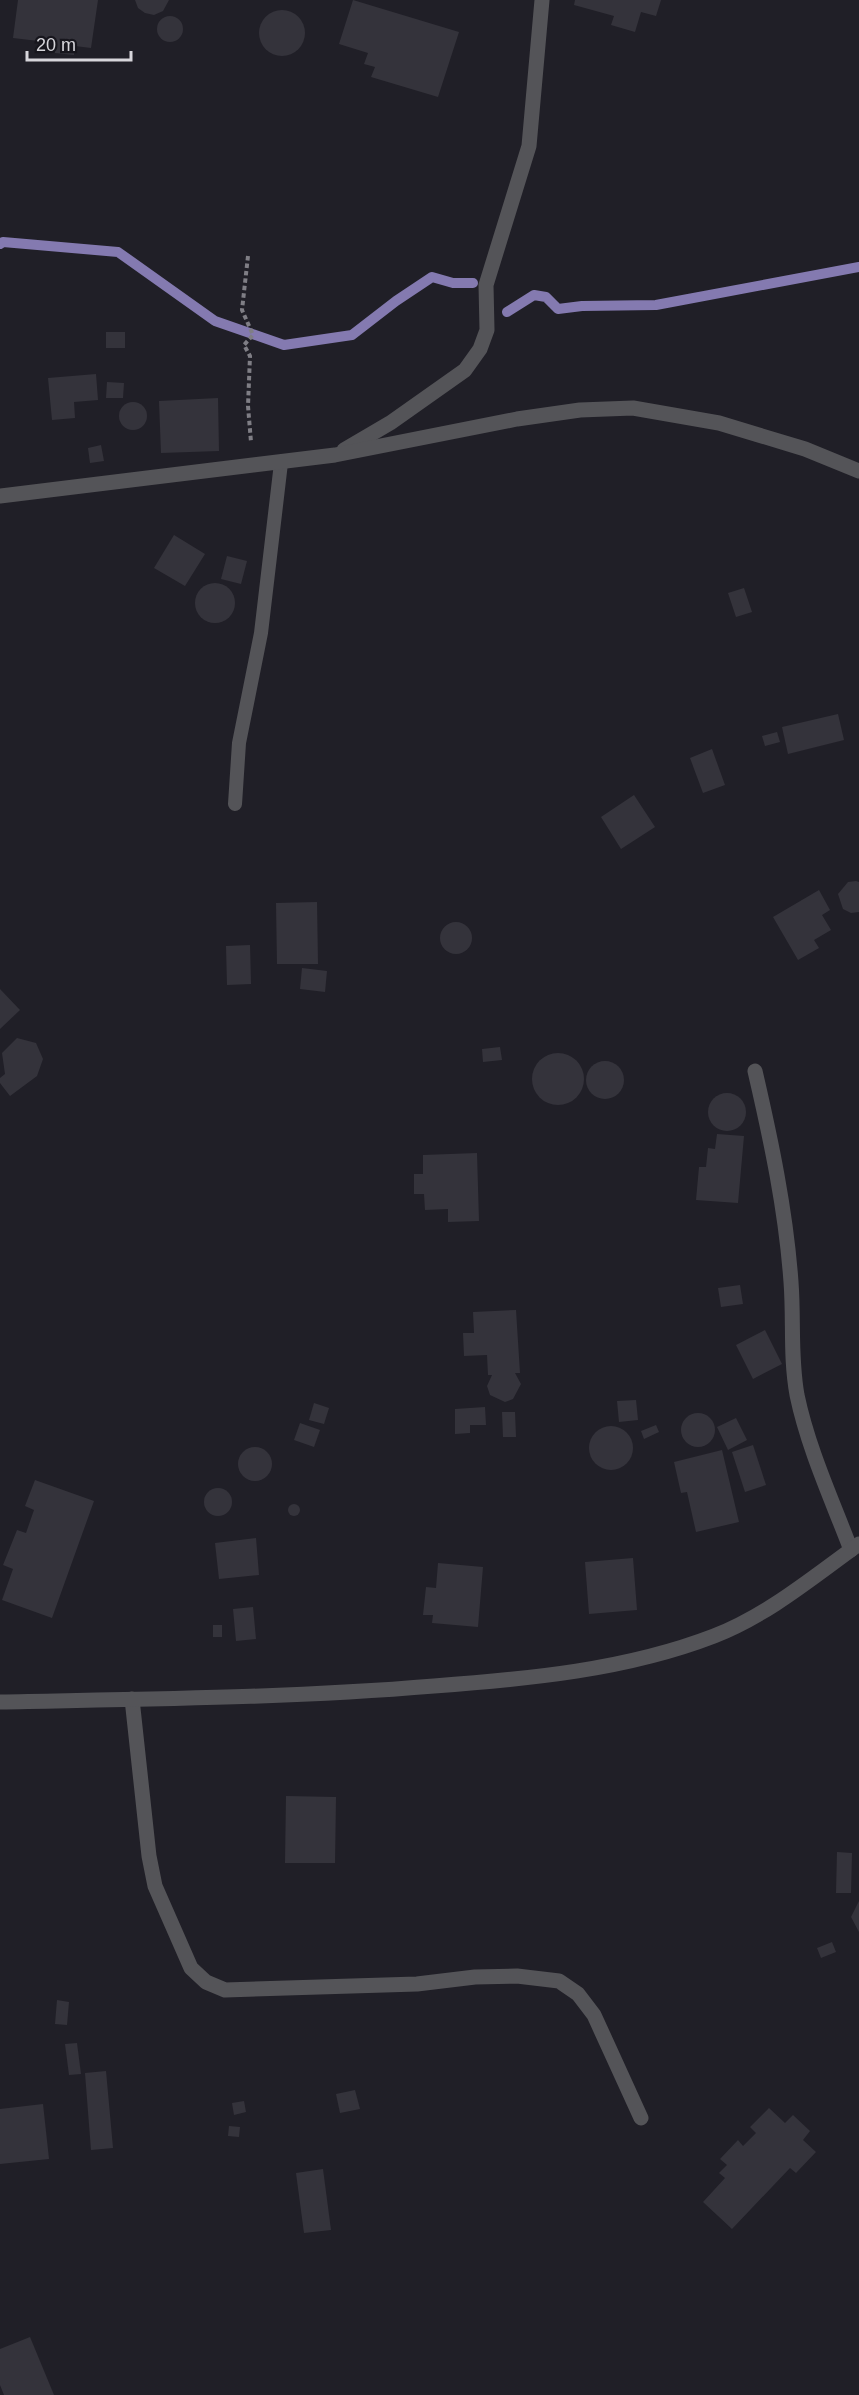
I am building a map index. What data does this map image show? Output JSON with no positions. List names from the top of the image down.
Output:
{
  "scale_bar": "20 m"
}
